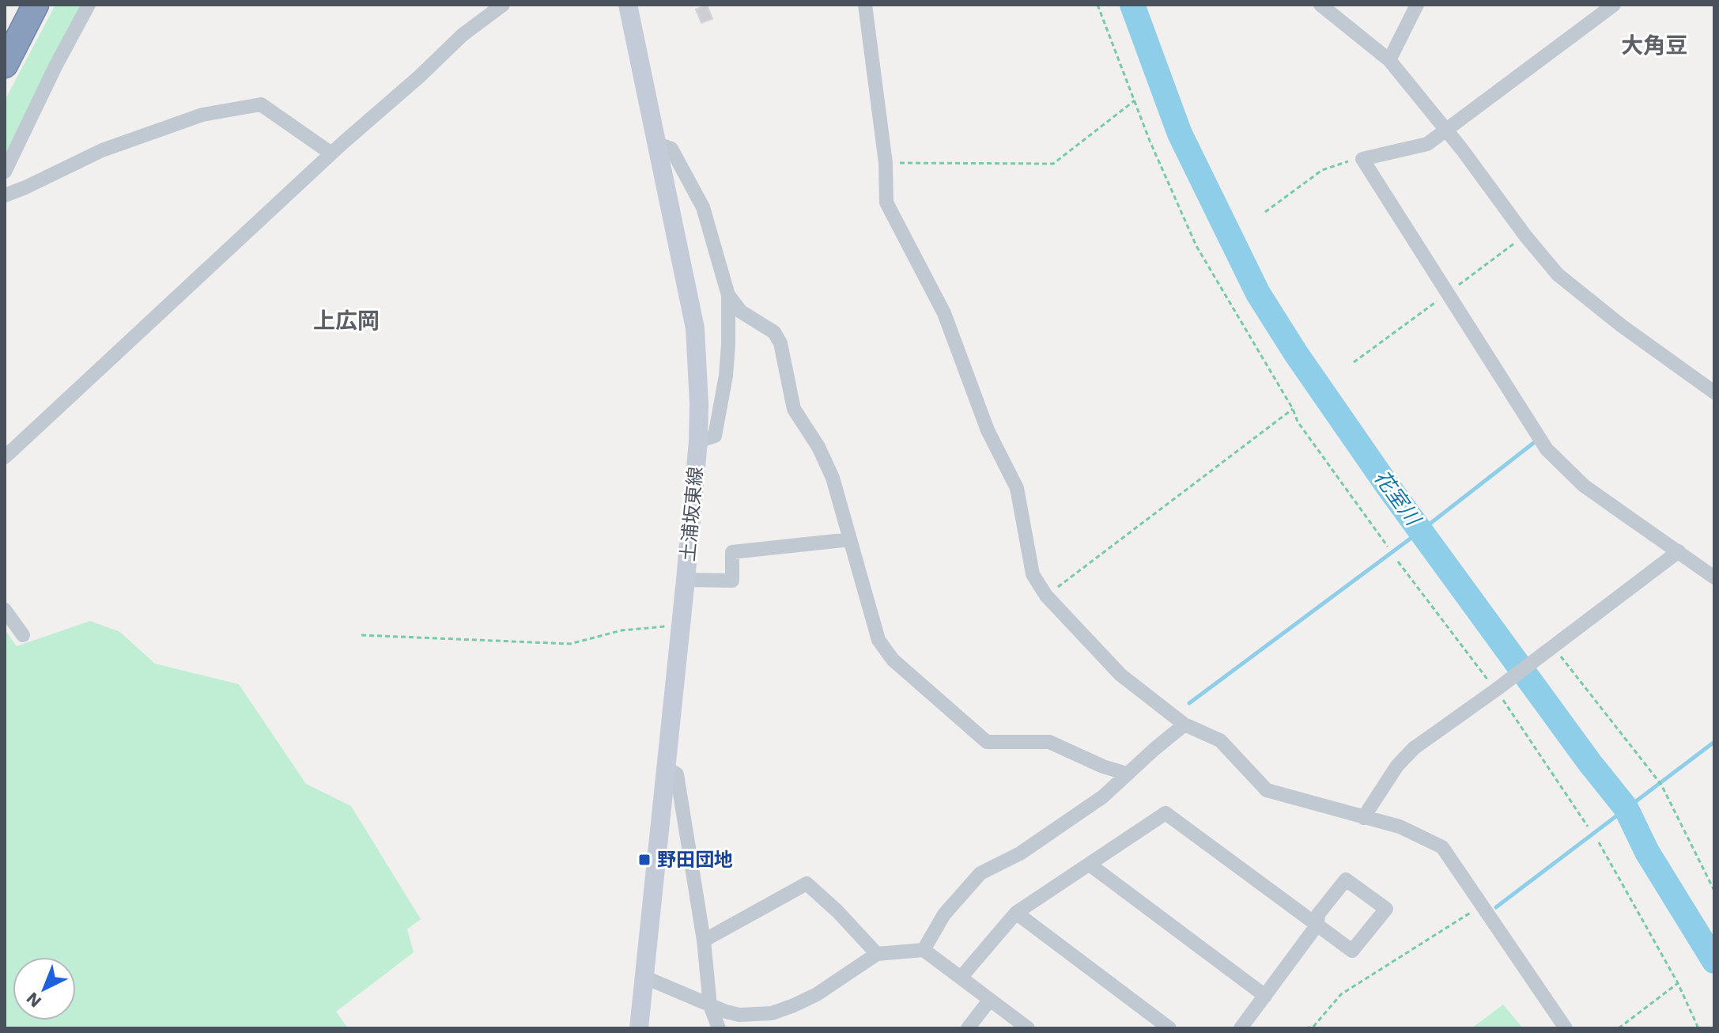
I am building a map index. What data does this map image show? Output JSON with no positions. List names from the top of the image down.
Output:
{
  "streets": {
    "main road": ["土浦坂東線"]
  },
  "districts": ["大角豆", "上広岡"],
  "water": ["花室川"],
  "places": {
    "transit": ["野田団地"]
  },
  "north": "bottom left"
}
